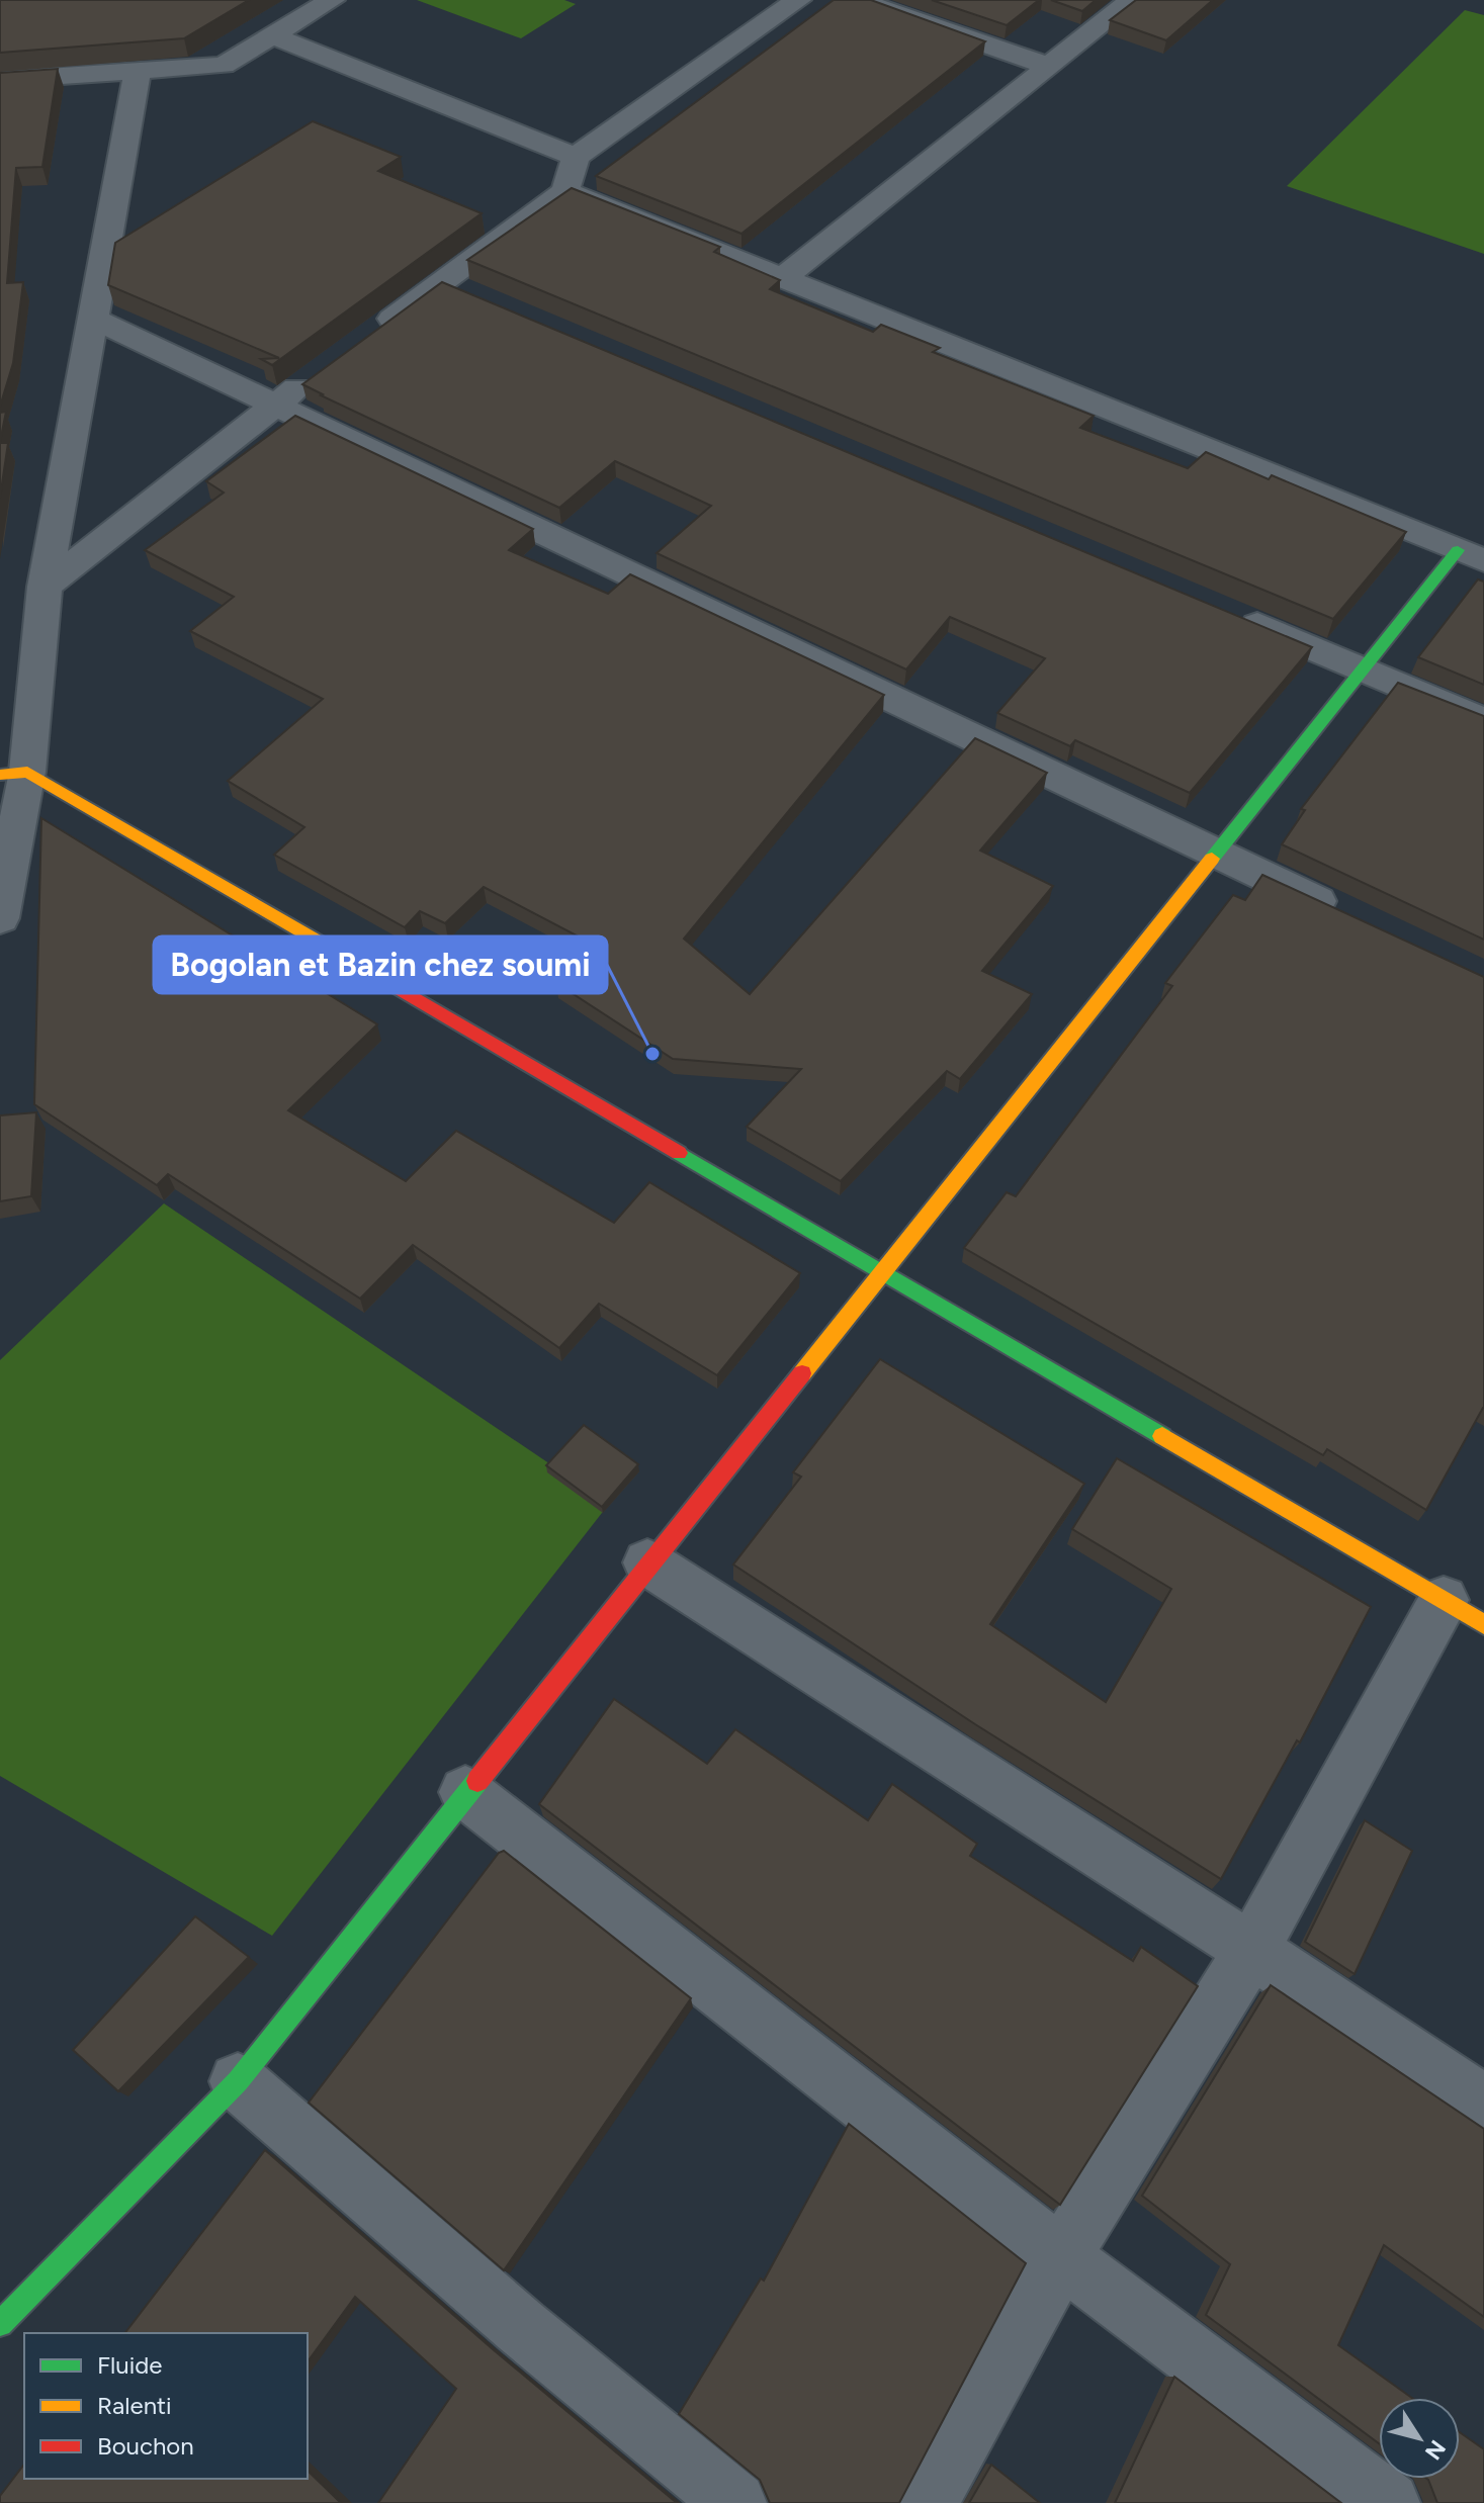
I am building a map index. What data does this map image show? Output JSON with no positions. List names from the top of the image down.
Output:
{
  "places": ["Bogolan et Bazin chez soumi"],
  "legend": ["Fluide", "Ralenti", "Bouchon"],
  "north": "bottom right"
}
